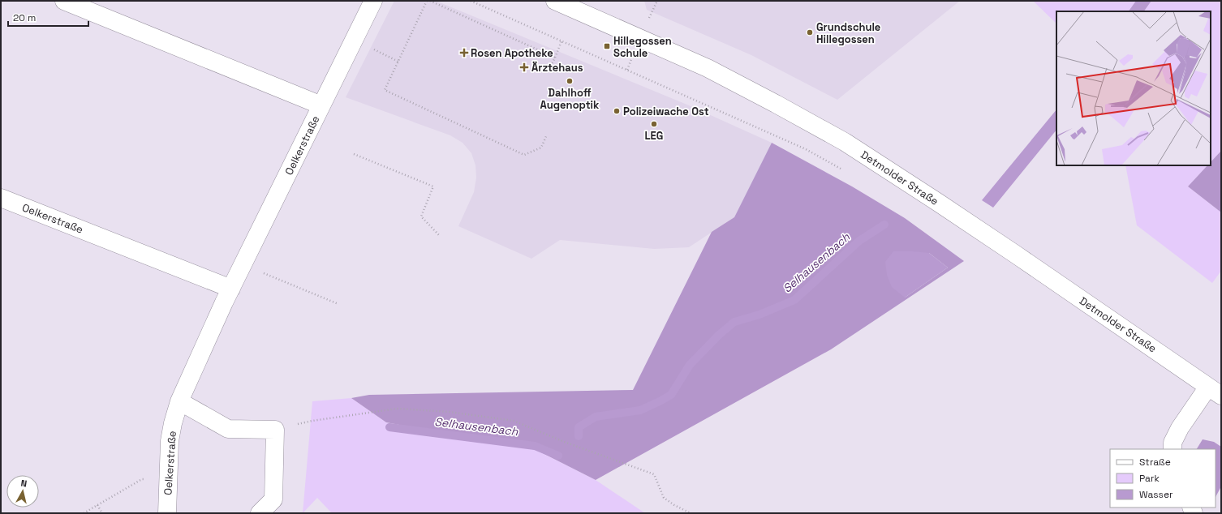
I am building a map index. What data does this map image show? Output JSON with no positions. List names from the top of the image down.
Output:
{
  "streets": {
    "street": ["Oelkerstraße", "Detmolder Straße"]
  },
  "water": ["Selhausenbach"],
  "places": {
    "other": [
      "Grundschule Hillegossen",
      "Dahlhoff Augenoptik",
      "Polizeiwache Ost",
      "LEG"
    ],
    "transit": ["Hillegossen Schule"],
    "health": ["Rosen Apotheke", "Ärztehaus"]
  },
  "legend": ["Straße", "Park", "Wasser"],
  "scale_bar": "20 m",
  "north": "top"
}
